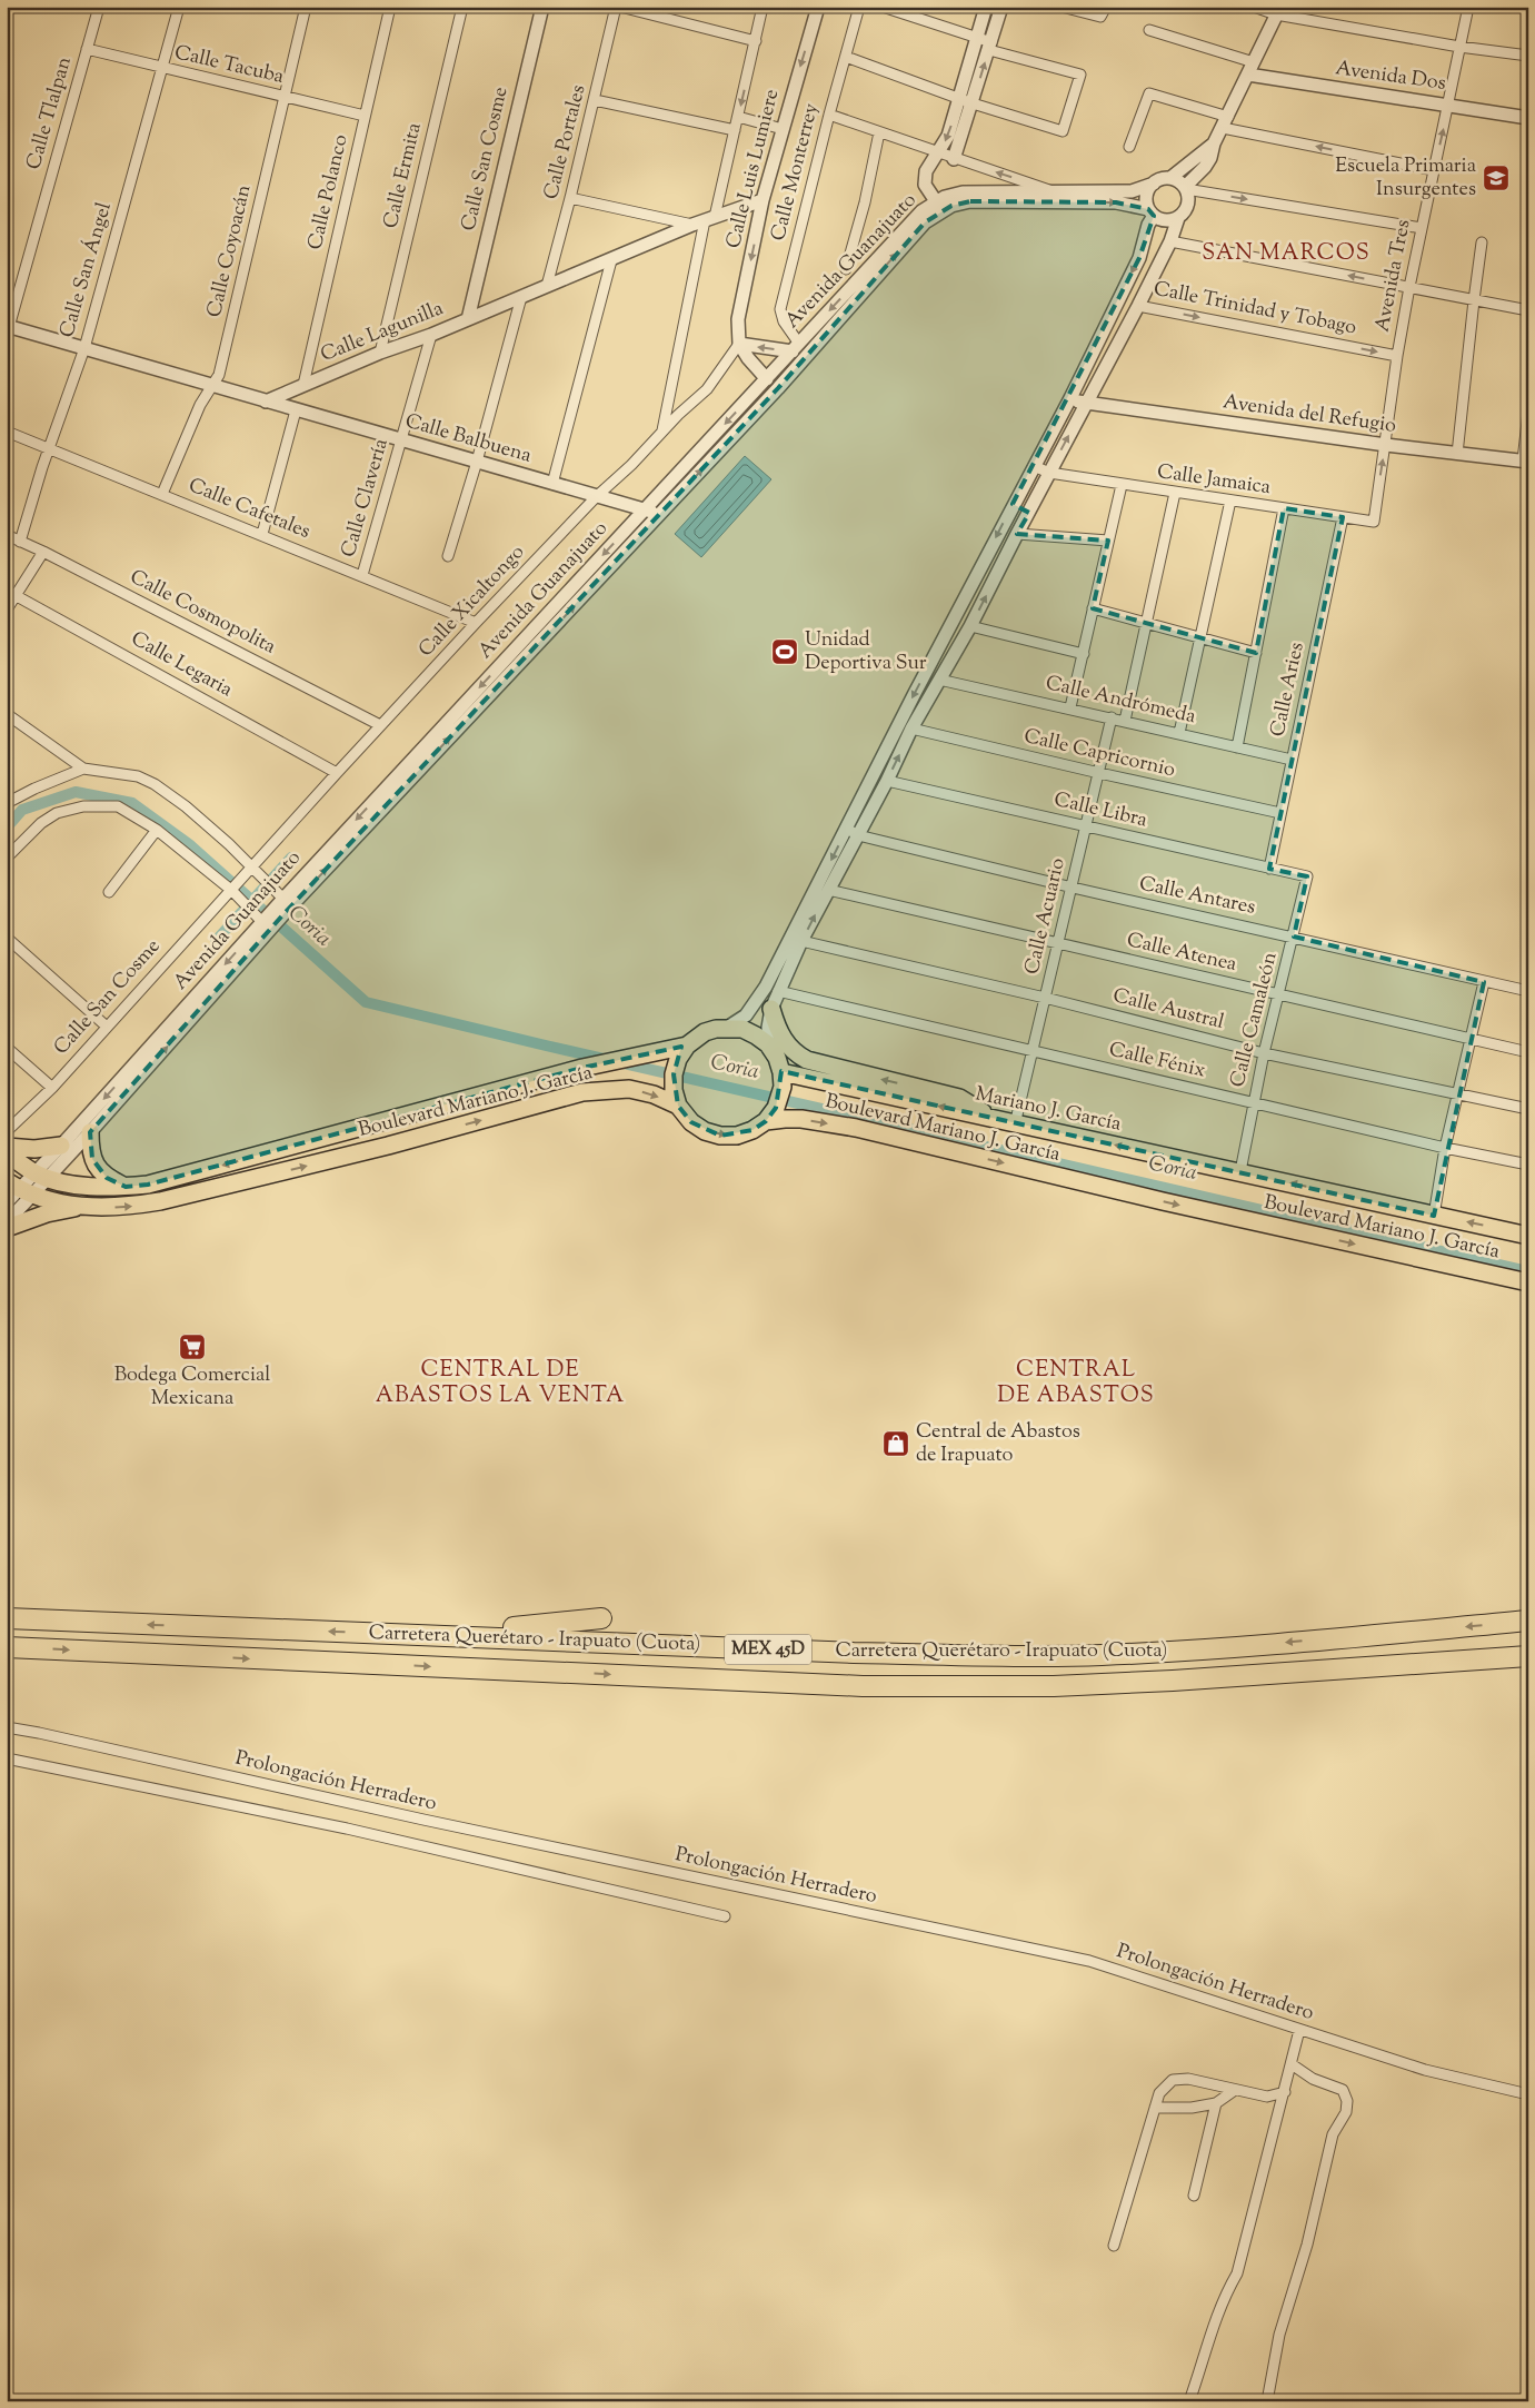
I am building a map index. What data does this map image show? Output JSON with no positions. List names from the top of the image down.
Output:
{
  "streets": {
    "highway": ["Carretera Querétaro - Irapuato (Cuota)", "MEX 45D"],
    "main road": ["Boulevard Mariano J. García", "Mariano J. García"],
    "street": [
      "Calle Tacuba",
      "Avenida Dos",
      "Calle Tlalpan",
      "Calle Portales",
      "Calle San Cosme",
      "Calle Luis Lumiere",
      "Calle Monterrey",
      "Calle Ermita",
      "Calle Polanco",
      "Calle Coyoacán",
      "Avenida Guanajuato",
      "Calle San Ángel",
      "Avenida Tres",
      "Calle Trinidad y Tobago",
      "Calle Lagunilla",
      "Avenida del Refugio",
      "Calle Balbuena",
      "Calle Jamaica",
      "Calle Clavería",
      "Calle Cafetales",
      "Calle Xicaltongo",
      "Calle Cosmopolita",
      "Calle Legaria",
      "Calle Aries",
      "Calle Andrómeda",
      "Calle Capricornio",
      "Calle Libra",
      "Calle Antares",
      "Calle Acuario",
      "Calle Atenea",
      "Calle Austral",
      "Calle Camaleón",
      "Calle Fénix",
      "Prolongación Herradero"
    ]
  },
  "crossings": [
    ["Calle Tacuba", "Calle Tlalpan"],
    ["Calle Tacuba", "Calle Polanco"],
    ["Calle Tacuba", "Calle Coyoacán"],
    ["Calle Tacuba", "Calle San Ángel"],
    ["Avenida Dos", "Avenida Tres"],
    ["Calle Portales", "Calle Lagunilla"],
    ["Calle San Cosme", "Calle Lagunilla"],
    ["Calle San Cosme", "Calle Xicaltongo"],
    ["Calle Luis Lumiere", "Calle Lagunilla"],
    ["Calle Luis Lumiere", "Calle Xicaltongo"],
    ["Calle Monterrey", "Avenida Guanajuato"],
    ["Calle Ermita", "Calle Lagunilla"],
    ["Calle Polanco", "Calle Lagunilla"],
    ["Calle Coyoacán", "Calle Cafetales"],
    ["Avenida Guanajuato", "Calle Balbuena"],
    ["Avenida Guanajuato", "Boulevard Mariano J. García"],
    ["Calle San Ángel", "Calle Cafetales"],
    ["Calle San Ángel", "Calle Cosmopolita"],
    ["Avenida Tres", "Calle Trinidad y Tobago"],
    ["Avenida Tres", "Avenida del Refugio"],
    ["Avenida Tres", "Calle Jamaica"],
    ["Calle Lagunilla", "Calle Balbuena"],
    ["Calle Lagunilla", "Calle Clavería"],
    ["Calle Balbuena", "Calle Clavería"],
    ["Calle Balbuena", "Calle Xicaltongo"],
    ["Calle Jamaica", "Calle Aries"],
    ["Calle Clavería", "Calle Cafetales"],
    ["Calle Cafetales", "Calle Xicaltongo"],
    ["Calle Xicaltongo", "Calle Cosmopolita"],
    ["Calle Xicaltongo", "Calle Legaria"],
    ["Calle Aries", "Calle Andrómeda"],
    ["Calle Aries", "Calle Capricornio"],
    ["Calle Aries", "Calle Libra"],
    ["Calle Andrómeda", "Calle Acuario"],
    ["Calle Capricornio", "Calle Acuario"],
    ["Calle Libra", "Calle Acuario"],
    ["Calle Libra", "Calle Camaleón"],
    ["Calle Antares", "Calle Acuario"],
    ["Calle Antares", "Calle Camaleón"],
    ["Calle Acuario", "Calle Atenea"],
    ["Calle Acuario", "Calle Austral"],
    ["Calle Acuario", "Calle Fénix"],
    ["Calle Acuario", "Mariano J. García"],
    ["Calle Atenea", "Calle Camaleón"],
    ["Calle Austral", "Calle Camaleón"],
    ["Calle Camaleón", "Calle Fénix"],
    ["Calle Camaleón", "Mariano J. García"],
    ["Boulevard Mariano J. García", "Mariano J. García"]
  ],
  "districts": ["SAN MARCOS", "CENTRAL DE ABASTOS LA VENTA", "CENTRAL DE ABASTOS"],
  "water": ["Coria"],
  "places": {
    "school or university": ["Escuela Primaria Insurgentes"],
    "sports": ["Unidad Deportiva Sur"],
    "supermarket": ["Bodega Comercial Mexicana"],
    "shop": ["Central de Abastos de Irapuato"]
  }
}
